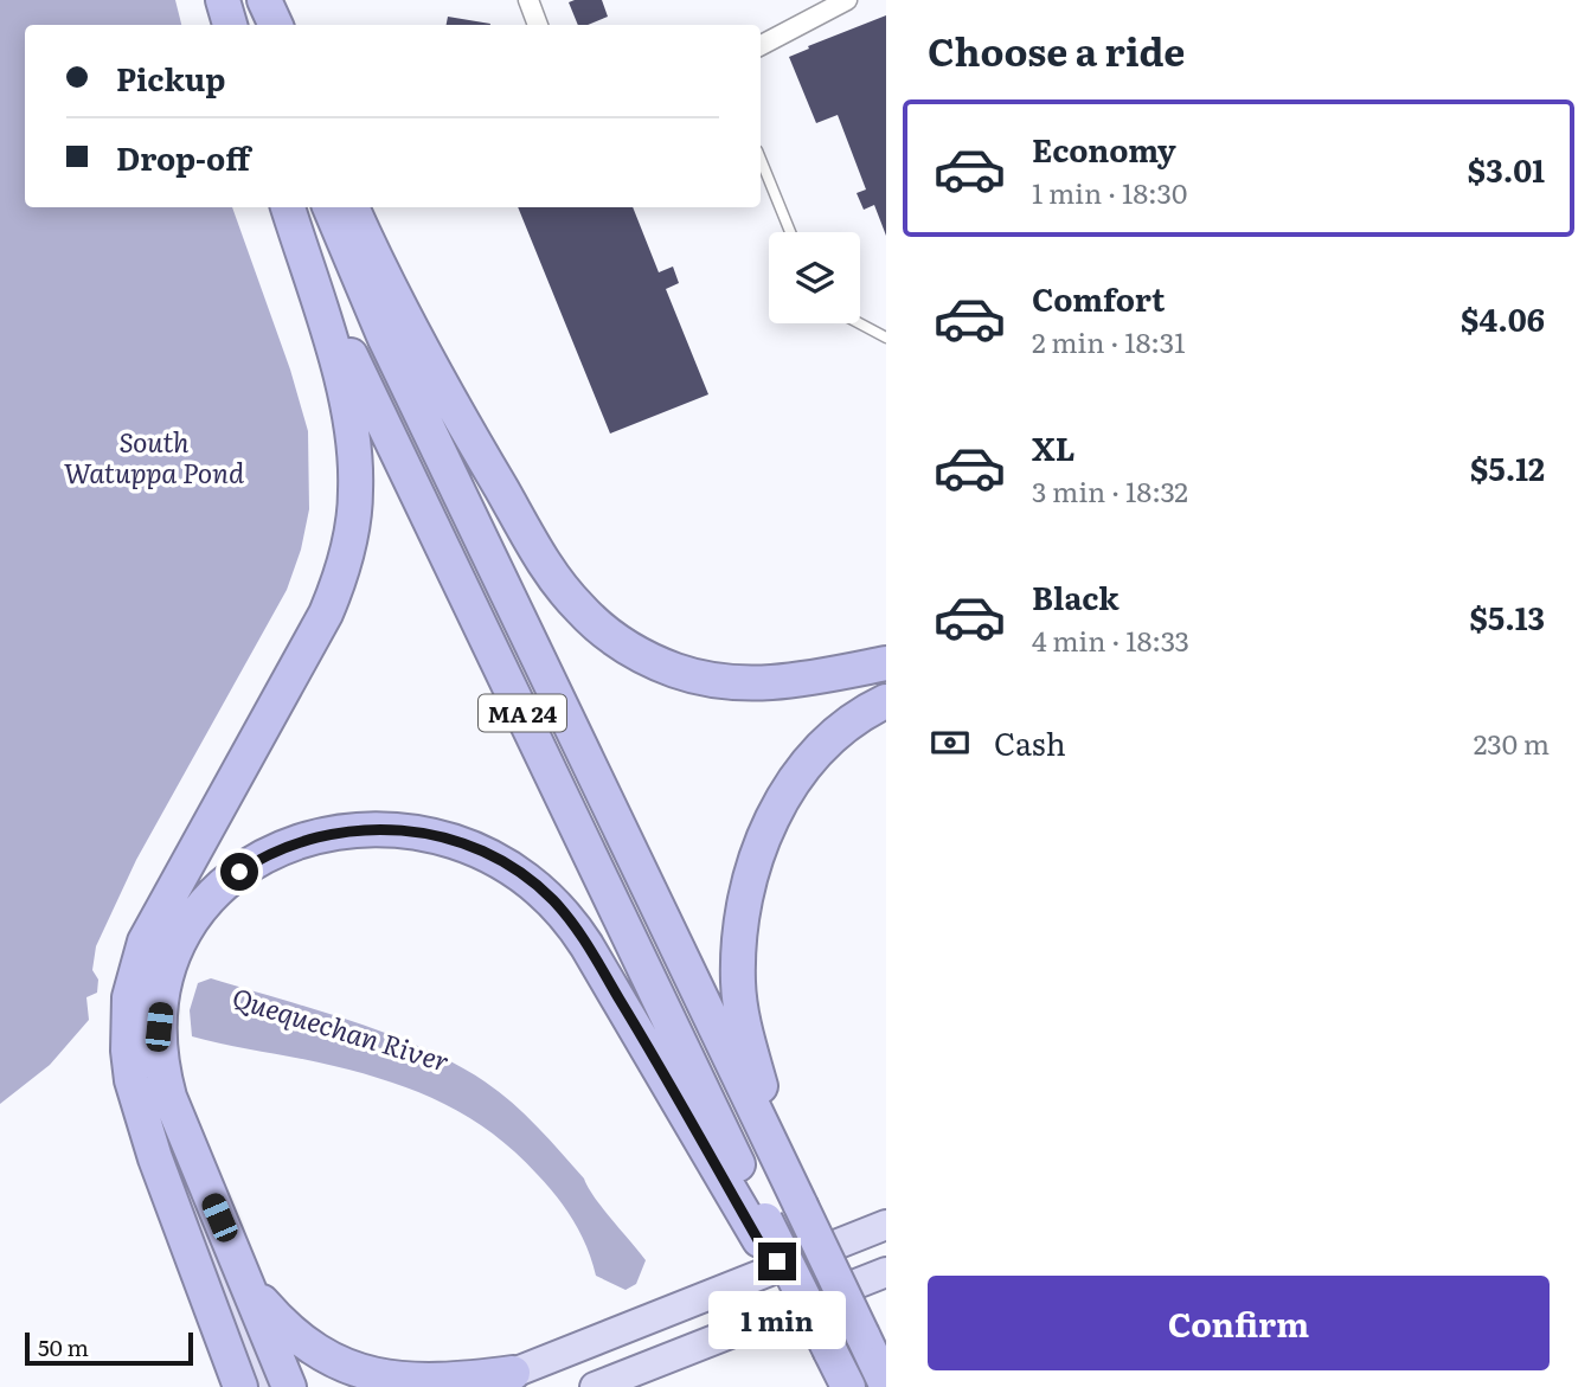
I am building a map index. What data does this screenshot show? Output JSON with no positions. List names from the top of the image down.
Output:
{
  "streets": {
    "highway": ["MA 24"]
  },
  "water": ["South Watuppa Pond", "Quequechan River"],
  "scale_bar": "50 m",
  "page": {
    "heading": "Choose a ride",
    "banner": ["Pickup", "Drop-off"],
    "list": [
      {
        "name": "Economy",
        "note": "1 min · 18:30",
        "value": "$3.01"
      },
      {
        "name": "Comfort",
        "note": "2 min · 18:31",
        "value": "$4.06"
      },
      {
        "name": "XL",
        "note": "3 min · 18:32",
        "value": "$5.12"
      },
      {
        "name": "Black",
        "note": "4 min · 18:33",
        "value": "$5.13"
      }
    ],
    "pay": ["Cash", "230 m"],
    "buttons": "Confirm",
    "bubble": "1 min",
    "scale": "50 m"
  }
}
